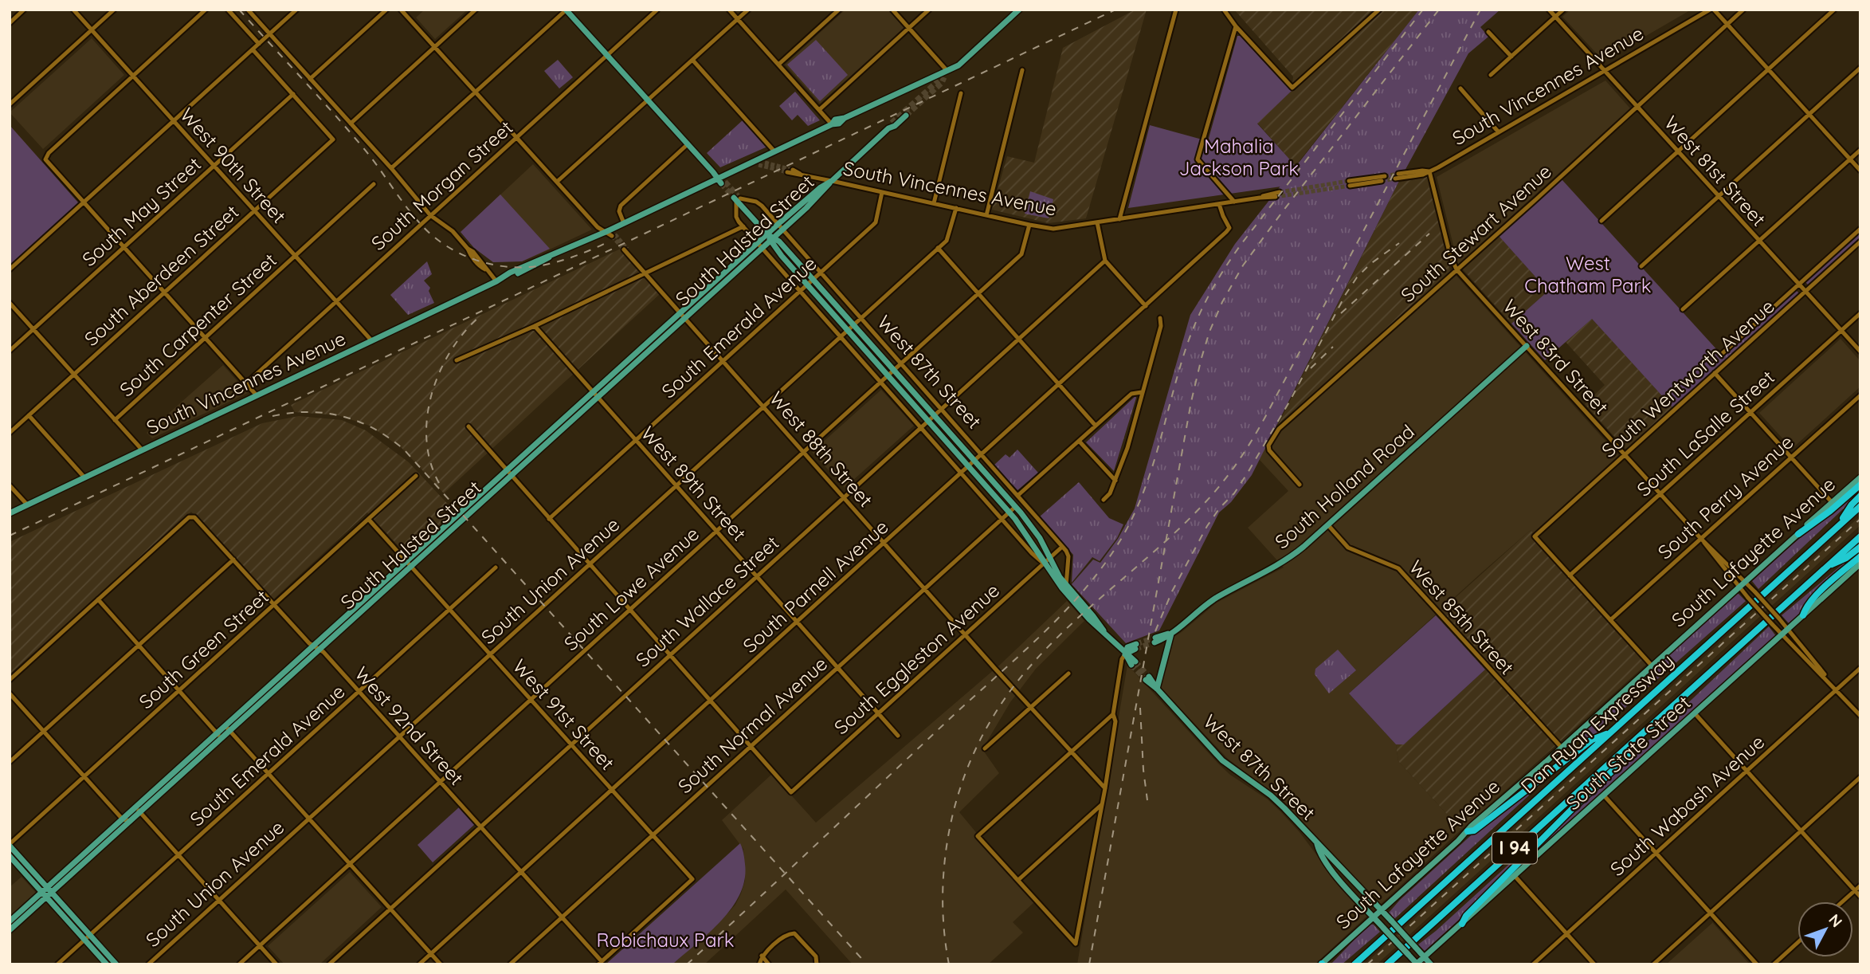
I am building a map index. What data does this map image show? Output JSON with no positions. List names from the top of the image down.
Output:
{
  "streets": {
    "highway": ["Dan Ryan Expressway", "I 94"],
    "main road": [
      "South Vincennes Avenue",
      "South Halsted Street",
      "West 87th Street",
      "South Holland Road",
      "South Lafayette Avenue",
      "South State Street"
    ],
    "street": [
      "West 90th Street",
      "West 81st Street",
      "South Morgan Street",
      "South May Street",
      "South Stewart Avenue",
      "South Aberdeen Street",
      "South Carpenter Street",
      "South Emerald Avenue",
      "West 83rd Street",
      "South Wentworth Avenue",
      "South LaSalle Street",
      "West 88th Street",
      "West 89th Street",
      "South Perry Avenue",
      "South Union Avenue",
      "South Parnell Avenue",
      "South Lowe Avenue",
      "South Wallace Street",
      "West 85th Street",
      "South Green Street",
      "South Eggleston Avenue",
      "West 91st Street",
      "South Normal Avenue",
      "West 92nd Street",
      "South Wabash Avenue"
    ]
  },
  "crossings": [
    ["South Vincennes Avenue", "West 90th Street"],
    ["South Vincennes Avenue", "West 81st Street"],
    ["South Vincennes Avenue", "South Halsted Street"],
    ["South Vincennes Avenue", "South Emerald Avenue"],
    ["South Vincennes Avenue", "West 83rd Street"],
    ["South Vincennes Avenue", "South Union Avenue"],
    ["South Vincennes Avenue", "South Parnell Avenue"],
    ["South Vincennes Avenue", "South Lowe Avenue"],
    ["West 90th Street", "South Morgan Street"],
    ["West 90th Street", "South May Street"],
    ["West 90th Street", "South Aberdeen Street"],
    ["West 90th Street", "South Carpenter Street"],
    ["West 81st Street", "South Stewart Avenue"],
    ["West 81st Street", "South Wentworth Avenue"],
    ["West 81st Street", "South LaSalle Street"],
    ["South May Street", "South Aberdeen Street"],
    ["South Stewart Avenue", "West 83rd Street"],
    ["South Halsted Street", "West 87th Street"],
    ["South Halsted Street", "West 88th Street"],
    ["South Halsted Street", "West 89th Street"],
    ["South Halsted Street", "West 91st Street"],
    ["South Halsted Street", "West 92nd Street"],
    ["South Emerald Avenue", "West 87th Street"],
    ["South Emerald Avenue", "West 88th Street"],
    ["South Emerald Avenue", "West 89th Street"],
    ["South Emerald Avenue", "West 91st Street"],
    ["South Emerald Avenue", "West 92nd Street"],
    ["West 83rd Street", "South Wentworth Avenue"],
    ["West 83rd Street", "South LaSalle Street"],
    ["West 83rd Street", "South Holland Road"],
    ["West 83rd Street", "South Perry Avenue"],
    ["West 83rd Street", "South Lafayette Avenue"],
    ["West 83rd Street", "South State Street"],
    ["West 83rd Street", "South Wabash Avenue"],
    ["West 87th Street", "South Lafayette Avenue"],
    ["West 87th Street", "South Union Avenue"],
    ["West 87th Street", "South Parnell Avenue"],
    ["West 87th Street", "South Lowe Avenue"],
    ["West 87th Street", "South Wallace Street"],
    ["West 87th Street", "South Eggleston Avenue"],
    ["West 87th Street", "South Normal Avenue"],
    ["West 87th Street", "South State Street"],
    ["South Wentworth Avenue", "South LaSalle Street"],
    ["West 88th Street", "South Union Avenue"],
    ["West 88th Street", "South Parnell Avenue"],
    ["West 88th Street", "South Lowe Avenue"],
    ["West 88th Street", "South Wallace Street"],
    ["West 88th Street", "South Eggleston Avenue"],
    ["West 88th Street", "South Normal Avenue"],
    ["West 89th Street", "South Union Avenue"],
    ["West 89th Street", "South Parnell Avenue"],
    ["West 89th Street", "South Lowe Avenue"],
    ["West 89th Street", "South Wallace Street"],
    ["West 89th Street", "South Eggleston Avenue"],
    ["West 89th Street", "South Normal Avenue"],
    ["South Holland Road", "West 85th Street"],
    ["South Lafayette Avenue", "West 85th Street"],
    ["South Union Avenue", "West 91st Street"],
    ["South Union Avenue", "West 92nd Street"],
    ["South Parnell Avenue", "West 91st Street"],
    ["South Parnell Avenue", "West 92nd Street"],
    ["South Lowe Avenue", "West 91st Street"],
    ["South Lowe Avenue", "West 92nd Street"],
    ["South Wallace Street", "West 91st Street"],
    ["South Wallace Street", "West 92nd Street"],
    ["South Green Street", "West 91st Street"],
    ["South Green Street", "West 92nd Street"],
    ["South Eggleston Avenue", "South Normal Avenue"],
    ["West 91st Street", "South Normal Avenue"],
    ["West 91st Street", "West 92nd Street"],
    ["South Normal Avenue", "West 92nd Street"]
  ],
  "parks": ["Mahalia Jackson Park", "West Chatham Park", "Robichaux Park"],
  "north": "top right"
}
